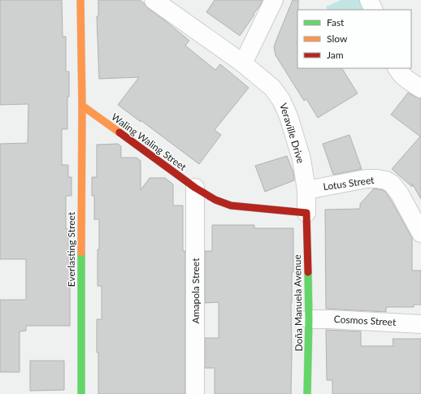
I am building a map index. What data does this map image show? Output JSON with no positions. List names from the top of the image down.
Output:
{
  "streets": {
    "street": [
      "Veraville Drive",
      "Waling Waling Street",
      "Lotus Street",
      "Everlasting Street",
      "Amapola Street",
      "Doña Manuela Avenue",
      "Cosmos Street"
    ]
  },
  "crossings": [
    ["Veraville Drive", "Waling Waling Street"],
    ["Veraville Drive", "Lotus Street"],
    ["Veraville Drive", "Doña Manuela Avenue"],
    ["Waling Waling Street", "Everlasting Street"],
    ["Waling Waling Street", "Amapola Street"],
    ["Waling Waling Street", "Doña Manuela Avenue"],
    ["Doña Manuela Avenue", "Cosmos Street"]
  ],
  "legend": ["Fast", "Slow", "Jam"]
}
